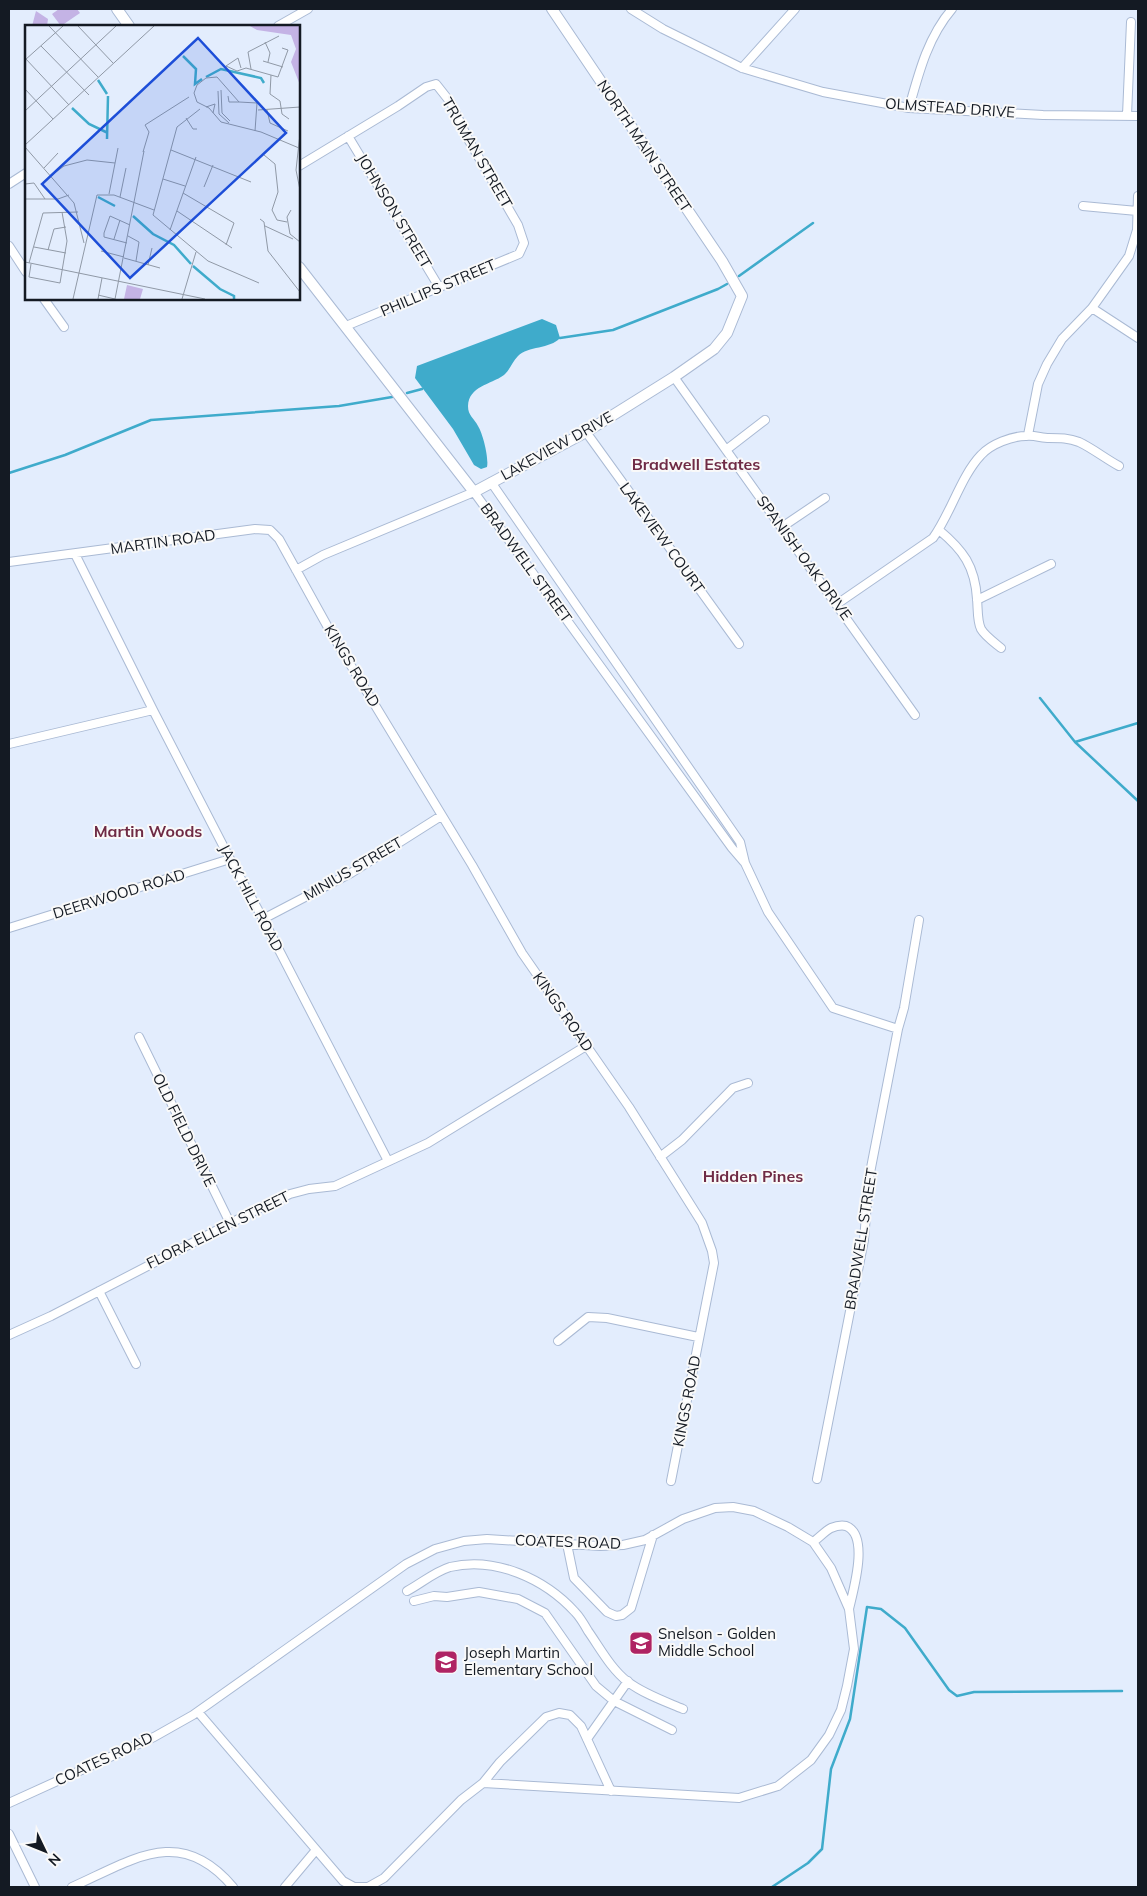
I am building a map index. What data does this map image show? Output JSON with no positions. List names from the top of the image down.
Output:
{
  "streets": {
    "street": [
      "OLMSTEAD DRIVE",
      "NORTH MAIN STREET",
      "TRUMAN STREET",
      "JOHNSON STREET",
      "PHILLIPS STREET",
      "LAKEVIEW DRIVE",
      "LAKEVIEW COURT",
      "MARTIN ROAD",
      "SPANISH OAK DRIVE",
      "BRADWELL STREET",
      "KINGS ROAD",
      "MINIUS STREET",
      "DEERWOOD ROAD",
      "JACK HILL ROAD",
      "OLD FIELD DRIVE",
      "FLORA ELLEN STREET",
      "COATES ROAD"
    ]
  },
  "crossings": [
    ["NORTH MAIN STREET", "LAKEVIEW DRIVE"],
    ["TRUMAN STREET", "JOHNSON STREET"],
    ["TRUMAN STREET", "PHILLIPS STREET"],
    ["JOHNSON STREET", "PHILLIPS STREET"],
    ["PHILLIPS STREET", "BRADWELL STREET"],
    ["LAKEVIEW DRIVE", "LAKEVIEW COURT"],
    ["LAKEVIEW DRIVE", "MARTIN ROAD"],
    ["LAKEVIEW DRIVE", "SPANISH OAK DRIVE"],
    ["LAKEVIEW DRIVE", "BRADWELL STREET"],
    ["LAKEVIEW DRIVE", "KINGS ROAD"],
    ["MARTIN ROAD", "KINGS ROAD"],
    ["MARTIN ROAD", "JACK HILL ROAD"],
    ["KINGS ROAD", "MINIUS STREET"],
    ["KINGS ROAD", "FLORA ELLEN STREET"],
    ["MINIUS STREET", "JACK HILL ROAD"],
    ["DEERWOOD ROAD", "JACK HILL ROAD"],
    ["JACK HILL ROAD", "FLORA ELLEN STREET"],
    ["OLD FIELD DRIVE", "FLORA ELLEN STREET"]
  ],
  "districts": ["Bradwell Estates", "Martin Woods", "Hidden Pines"],
  "places": {
    "school or university": ["Snelson - Golden Middle School", "Joseph Martin Elementary School"]
  },
  "north": "bottom right"
}
